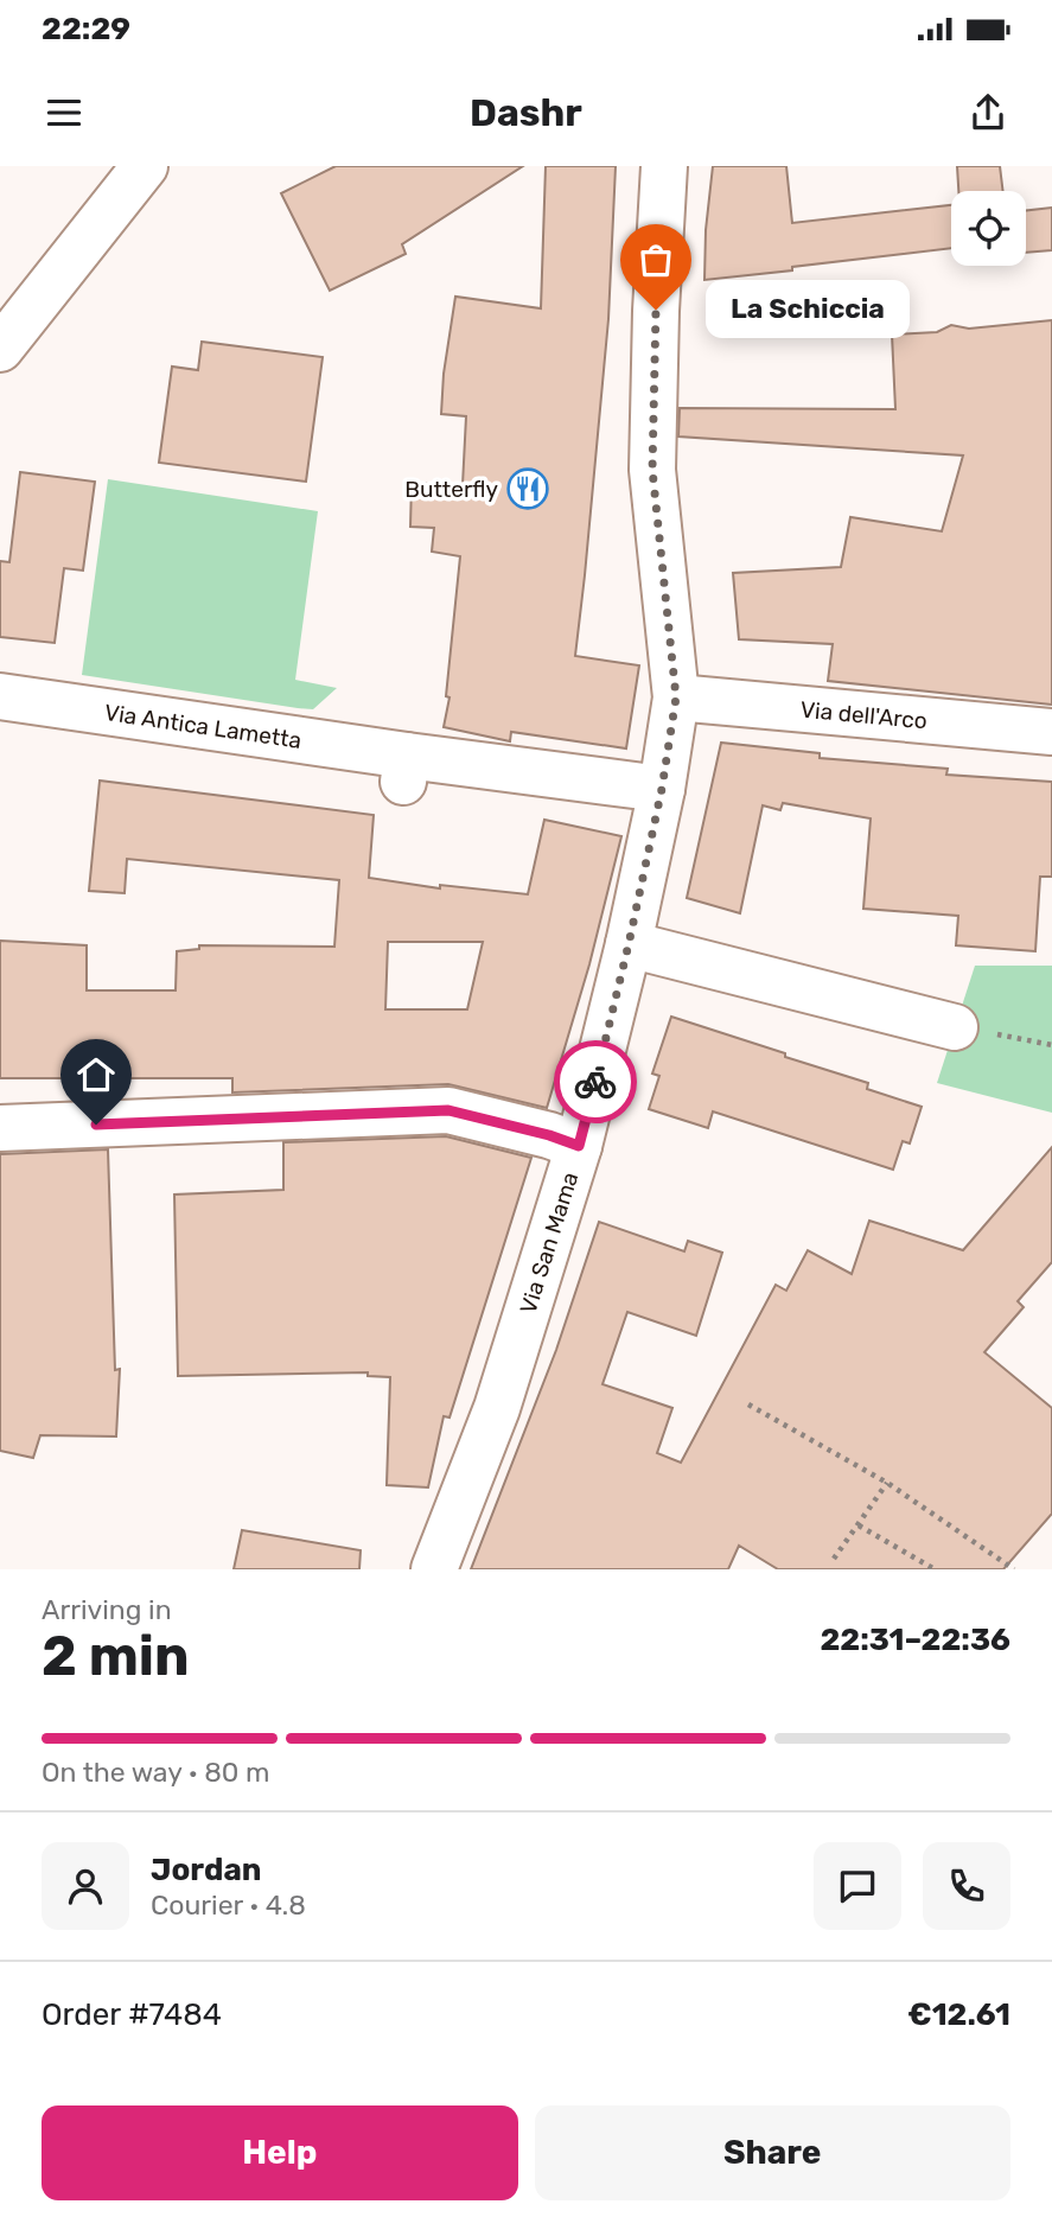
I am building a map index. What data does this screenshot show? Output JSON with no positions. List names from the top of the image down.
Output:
{
  "streets": {
    "street": ["Via dell'Arco", "Via Antica Lametta", "Via San Mama"]
  },
  "crossings": [
    ["Via dell'Arco", "Via San Mama"],
    ["Via Antica Lametta", "Via San Mama"]
  ],
  "places": {
    "other": ["La Schiccia"],
    "restaurant": ["Butterfly"]
  },
  "page": {
    "status": "22:29",
    "header": "Dashr",
    "bubble": "La Schiccia",
    "heading": ["2 min", "Arriving in", "22:31–22:36"],
    "panel": [
      "Jordan",
      "Courier · 4.8",
      "Order #7484",
      "€12.61"
    ],
    "bar": "On the way · 80 m",
    "buttons": ["Help", "Share"]
  }
}
